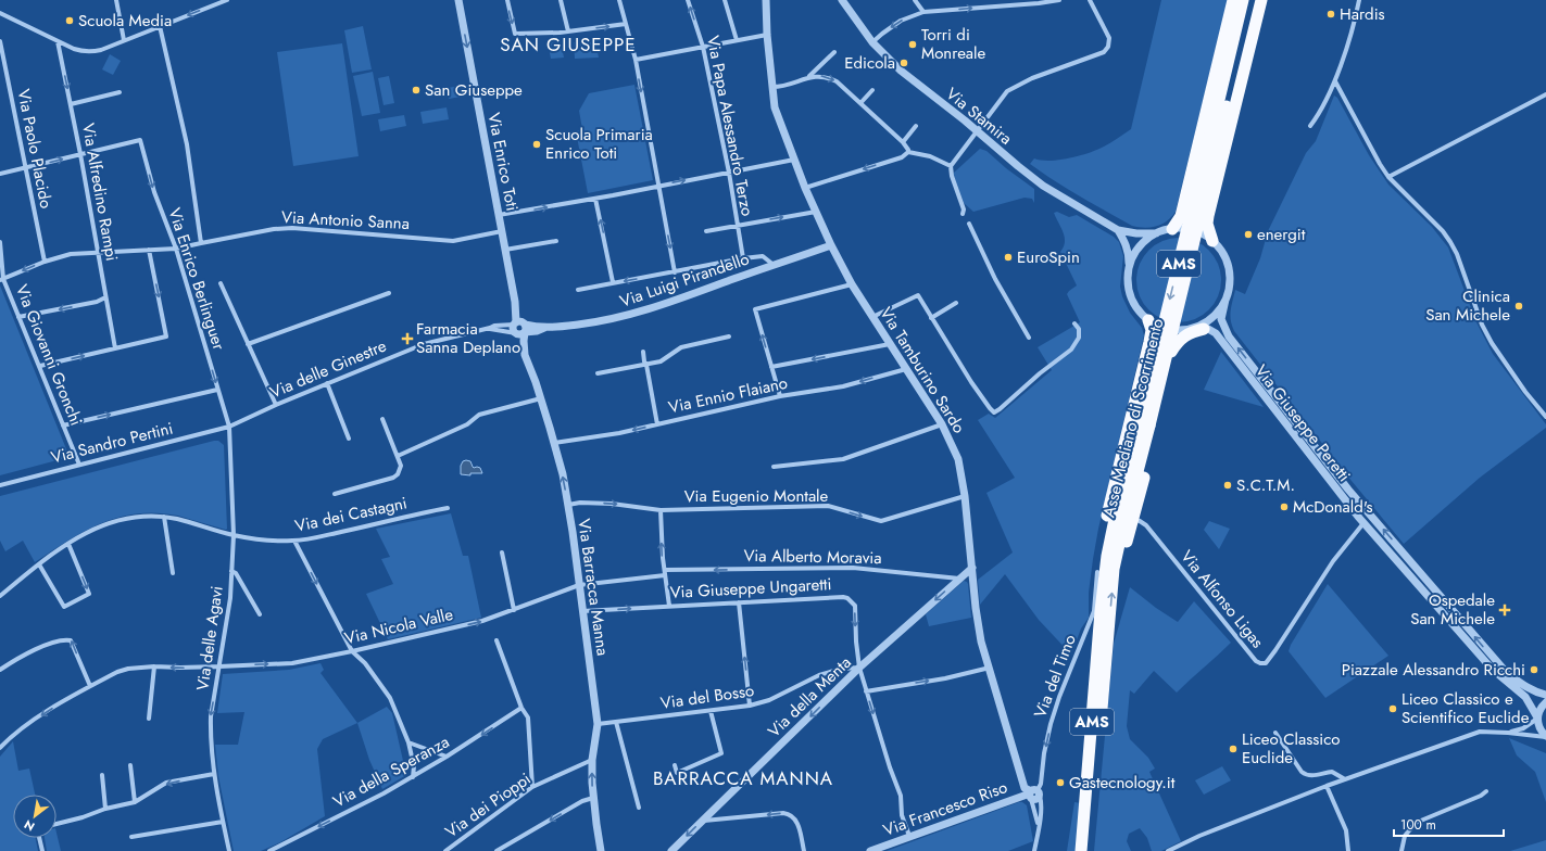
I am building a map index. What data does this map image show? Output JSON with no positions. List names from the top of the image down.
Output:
{
  "streets": {
    "highway": ["AMS", "Asse Mediano di Scorrimento"],
    "street": [
      "Via Stamira",
      "Via Papa Alessandro Terzo",
      "Via Paolo Placido",
      "Via Enrico Toti",
      "Via Alfredino Rampi",
      "Via Antonio Sanna",
      "Via Enrico Berlinguer",
      "Via Luigi Pirandello",
      "Via Giovanni Gronchi",
      "Via delle Ginestre",
      "Via Tamburino Sardo",
      "Via Ennio Flaiano",
      "Via Giuseppe Peretti",
      "Via Sandro Pertini",
      "Via Eugenio Montale",
      "Via dei Castagni",
      "Via Alberto Moravia",
      "Via Barracca Manna",
      "Via Giuseppe Ungaretti",
      "Via Alfonso Ligas",
      "Via Nicola Valle",
      "Via delle Agavi",
      "Via del Timo",
      "Via del Bosso",
      "Via della Menta",
      "Via della Speranza",
      "Via dei Pioppi",
      "Via Francesco Riso"
    ]
  },
  "crossings": [
    ["Via Stamira", "Via Giuseppe Peretti"],
    ["Via Paolo Placido", "Via Antonio Sanna"],
    ["Via Enrico Toti", "Via Antonio Sanna"],
    ["Via Enrico Toti", "Via Luigi Pirandello"],
    ["Via Enrico Toti", "Via delle Ginestre"],
    ["Via Enrico Toti", "Via Barracca Manna"],
    ["Via Alfredino Rampi", "Via Antonio Sanna"],
    ["Via Alfredino Rampi", "Via Enrico Berlinguer"],
    ["Via Antonio Sanna", "Via Enrico Berlinguer"],
    ["Via Antonio Sanna", "Via Giovanni Gronchi"],
    ["Via Enrico Berlinguer", "Via delle Ginestre"],
    ["Via Enrico Berlinguer", "Via Sandro Pertini"],
    ["Via Enrico Berlinguer", "Via delle Agavi"],
    ["Via Luigi Pirandello", "Via delle Ginestre"],
    ["Via Luigi Pirandello", "Via Tamburino Sardo"],
    ["Via Luigi Pirandello", "Via Barracca Manna"],
    ["Via Giovanni Gronchi", "Via Sandro Pertini"],
    ["Via delle Ginestre", "Via Sandro Pertini"],
    ["Via delle Ginestre", "Via Barracca Manna"],
    ["Via delle Ginestre", "Via delle Agavi"],
    ["Via Tamburino Sardo", "Via Ennio Flaiano"],
    ["Via Tamburino Sardo", "Via Eugenio Montale"],
    ["Via Tamburino Sardo", "Via del Timo"],
    ["Via Tamburino Sardo", "Via della Menta"],
    ["Via Tamburino Sardo", "Via Francesco Riso"],
    ["Via Ennio Flaiano", "Via Barracca Manna"],
    ["Via Giuseppe Peretti", "Via Alfonso Ligas"],
    ["Via Sandro Pertini", "Via delle Agavi"],
    ["Via Eugenio Montale", "Via Barracca Manna"],
    ["Via dei Castagni", "Via delle Agavi"],
    ["Via Alberto Moravia", "Via Barracca Manna"],
    ["Via Alberto Moravia", "Via Nicola Valle"],
    ["Via Alberto Moravia", "Via della Menta"],
    ["Via Barracca Manna", "Via Giuseppe Ungaretti"],
    ["Via Barracca Manna", "Via Nicola Valle"],
    ["Via Barracca Manna", "Via del Bosso"],
    ["Via Barracca Manna", "Via dei Pioppi"],
    ["Via Giuseppe Ungaretti", "Via del Bosso"],
    ["Via Giuseppe Ungaretti", "Via della Menta"],
    ["Via Giuseppe Ungaretti", "Via Francesco Riso"],
    ["Via Nicola Valle", "Via delle Agavi"],
    ["Via del Timo", "Via Francesco Riso"],
    ["Via del Bosso", "Via della Menta"]
  ],
  "one_way": [
    "Via Enrico Toti",
    "Via Eugenio Montale",
    "Via Alberto Moravia",
    "Via del Timo",
    "Via della Menta",
    "Via della Speranza"
  ],
  "districts": ["SAN GIUSEPPE", "BARRACCA MANNA"],
  "places": {
    "other": [
      "Hardis",
      "Scuola Media",
      "Torri di Monreale",
      "Edicola",
      "San Giuseppe",
      "Scuola Primaria Enrico Toti",
      "energit",
      "EuroSpin",
      "Clinica San Michele",
      "S.C.T.M.",
      "McDonald's",
      "Piazzale Alessandro Ricchi",
      "Liceo Classico e Scientifico Euclide",
      "Liceo Classico Euclide",
      "Gastecnology.it"
    ],
    "health": ["Farmacia Sanna Deplano", "Ospedale San Michele"]
  },
  "scale_bar": "100 m",
  "north": "bottom left"
}
